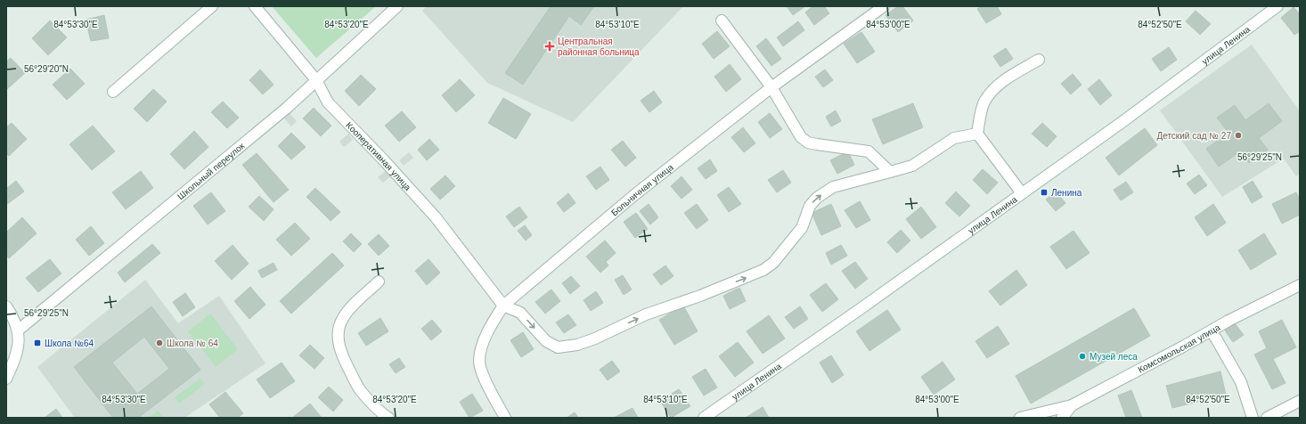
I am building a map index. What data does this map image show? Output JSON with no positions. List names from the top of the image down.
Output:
{
  "streets": {
    "street": [
      "улица Ленина",
      "Кооперативная улица",
      "Школьный переулок",
      "Больничная улица",
      "Комсомольская улица"
    ]
  },
  "crossings": [
    ["Кооперативная улица", "Школьный переулок"],
    ["Кооперативная улица", "Больничная улица"]
  ],
  "places": {
    "health": ["Центральная районная больница"],
    "other": ["Детский сад № 27", "Школа № 64", "Музей леса"],
    "transit": ["Ленина", "Школа №64"]
  },
  "coordinates": [
    "84°53'30\"E",
    "84°53'20\"E",
    "84°53'10\"E",
    "84°53'00\"E",
    "84°52'50\"E",
    "56°29'20\"N",
    "56°29'25\"N"
  ]
}
